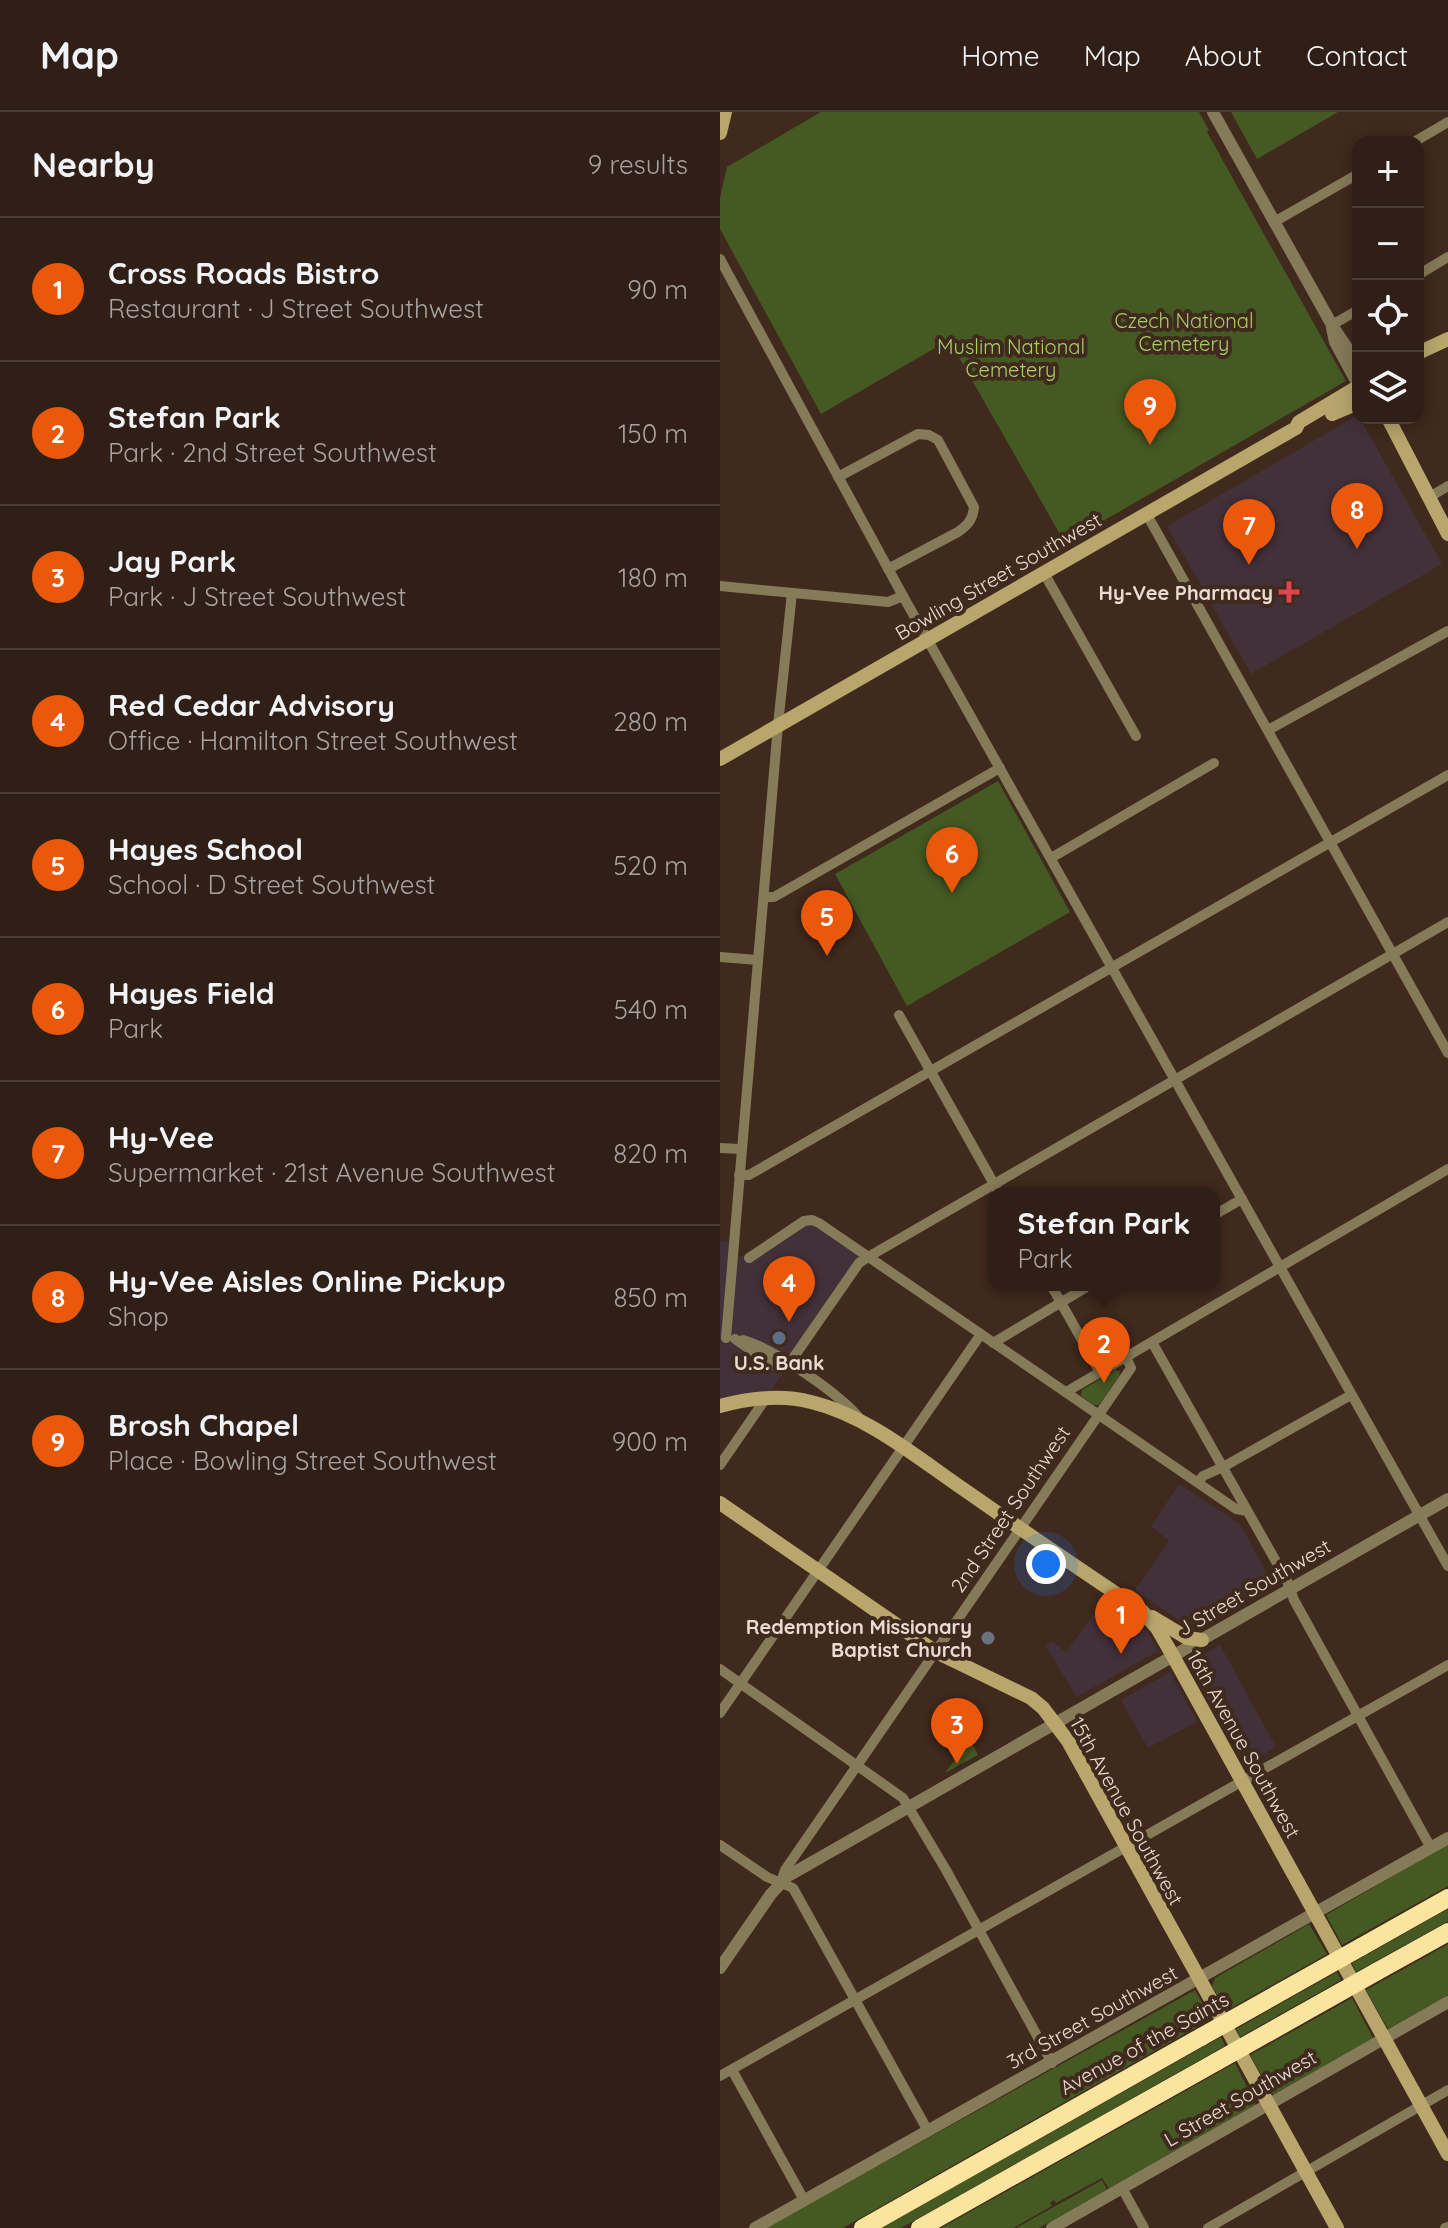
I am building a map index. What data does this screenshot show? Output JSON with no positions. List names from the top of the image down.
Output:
{
  "streets": {
    "highway": ["Avenue of the Saints"],
    "main road": ["Bowling Street Southwest", "16th Avenue Southwest", "15th Avenue Southwest"],
    "street": [
      "2nd Street Southwest",
      "J Street Southwest",
      "3rd Street Southwest",
      "L Street Southwest"
    ]
  },
  "crossings": [
    ["2nd Street Southwest", "J Street Southwest"],
    ["2nd Street Southwest", "16th Avenue Southwest"],
    ["2nd Street Southwest", "15th Avenue Southwest"],
    ["J Street Southwest", "16th Avenue Southwest"],
    ["J Street Southwest", "15th Avenue Southwest"],
    ["16th Avenue Southwest", "3rd Street Southwest"],
    ["16th Avenue Southwest", "L Street Southwest"],
    ["15th Avenue Southwest", "3rd Street Southwest"],
    ["15th Avenue Southwest", "L Street Southwest"]
  ],
  "parks": ["Czech National Cemetery", "Muslim National Cemetery"],
  "places": {
    "health": ["Hy-Vee Pharmacy"],
    "other": ["U.S. Bank", "Redemption Missionary Baptist Church"]
  },
  "page": {
    "header": "Map",
    "nav": [
      "Home",
      "Map",
      "About",
      "Contact"
    ],
    "heading": ["Nearby", "9 results"],
    "map_buttons": ["+", "−"],
    "list": [
      {
        "mark": "1",
        "name": "Cross Roads Bistro",
        "note": "Restaurant · J Street Southwest",
        "value": "90 m"
      },
      {
        "mark": "2",
        "name": "Stefan Park",
        "note": "Park · 2nd Street Southwest",
        "value": "150 m"
      },
      {
        "mark": "3",
        "name": "Jay Park",
        "note": "Park · J Street Southwest",
        "value": "180 m"
      },
      {
        "mark": "4",
        "name": "Red Cedar Advisory",
        "note": "Office · Hamilton Street Southwest",
        "value": "280 m"
      },
      {
        "mark": "5",
        "name": "Hayes School",
        "note": "School · D Street Southwest",
        "value": "520 m"
      },
      {
        "mark": "6",
        "name": "Hayes Field",
        "note": "Park",
        "value": "540 m"
      },
      {
        "mark": "7",
        "name": "Hy-Vee",
        "note": "Supermarket · 21st Avenue Southwest",
        "value": "820 m"
      },
      {
        "mark": "8",
        "name": "Hy-Vee Aisles Online Pickup",
        "note": "Shop",
        "value": "850 m"
      },
      {
        "mark": "9",
        "name": "Brosh Chapel",
        "note": "Place · Bowling Street Southwest",
        "value": "900 m"
      }
    ],
    "pins": [
      "9",
      "8",
      "7",
      "6",
      "5",
      "4",
      "2",
      "1",
      "3"
    ],
    "popup": ["Stefan Park", "Park"]
  }
}
